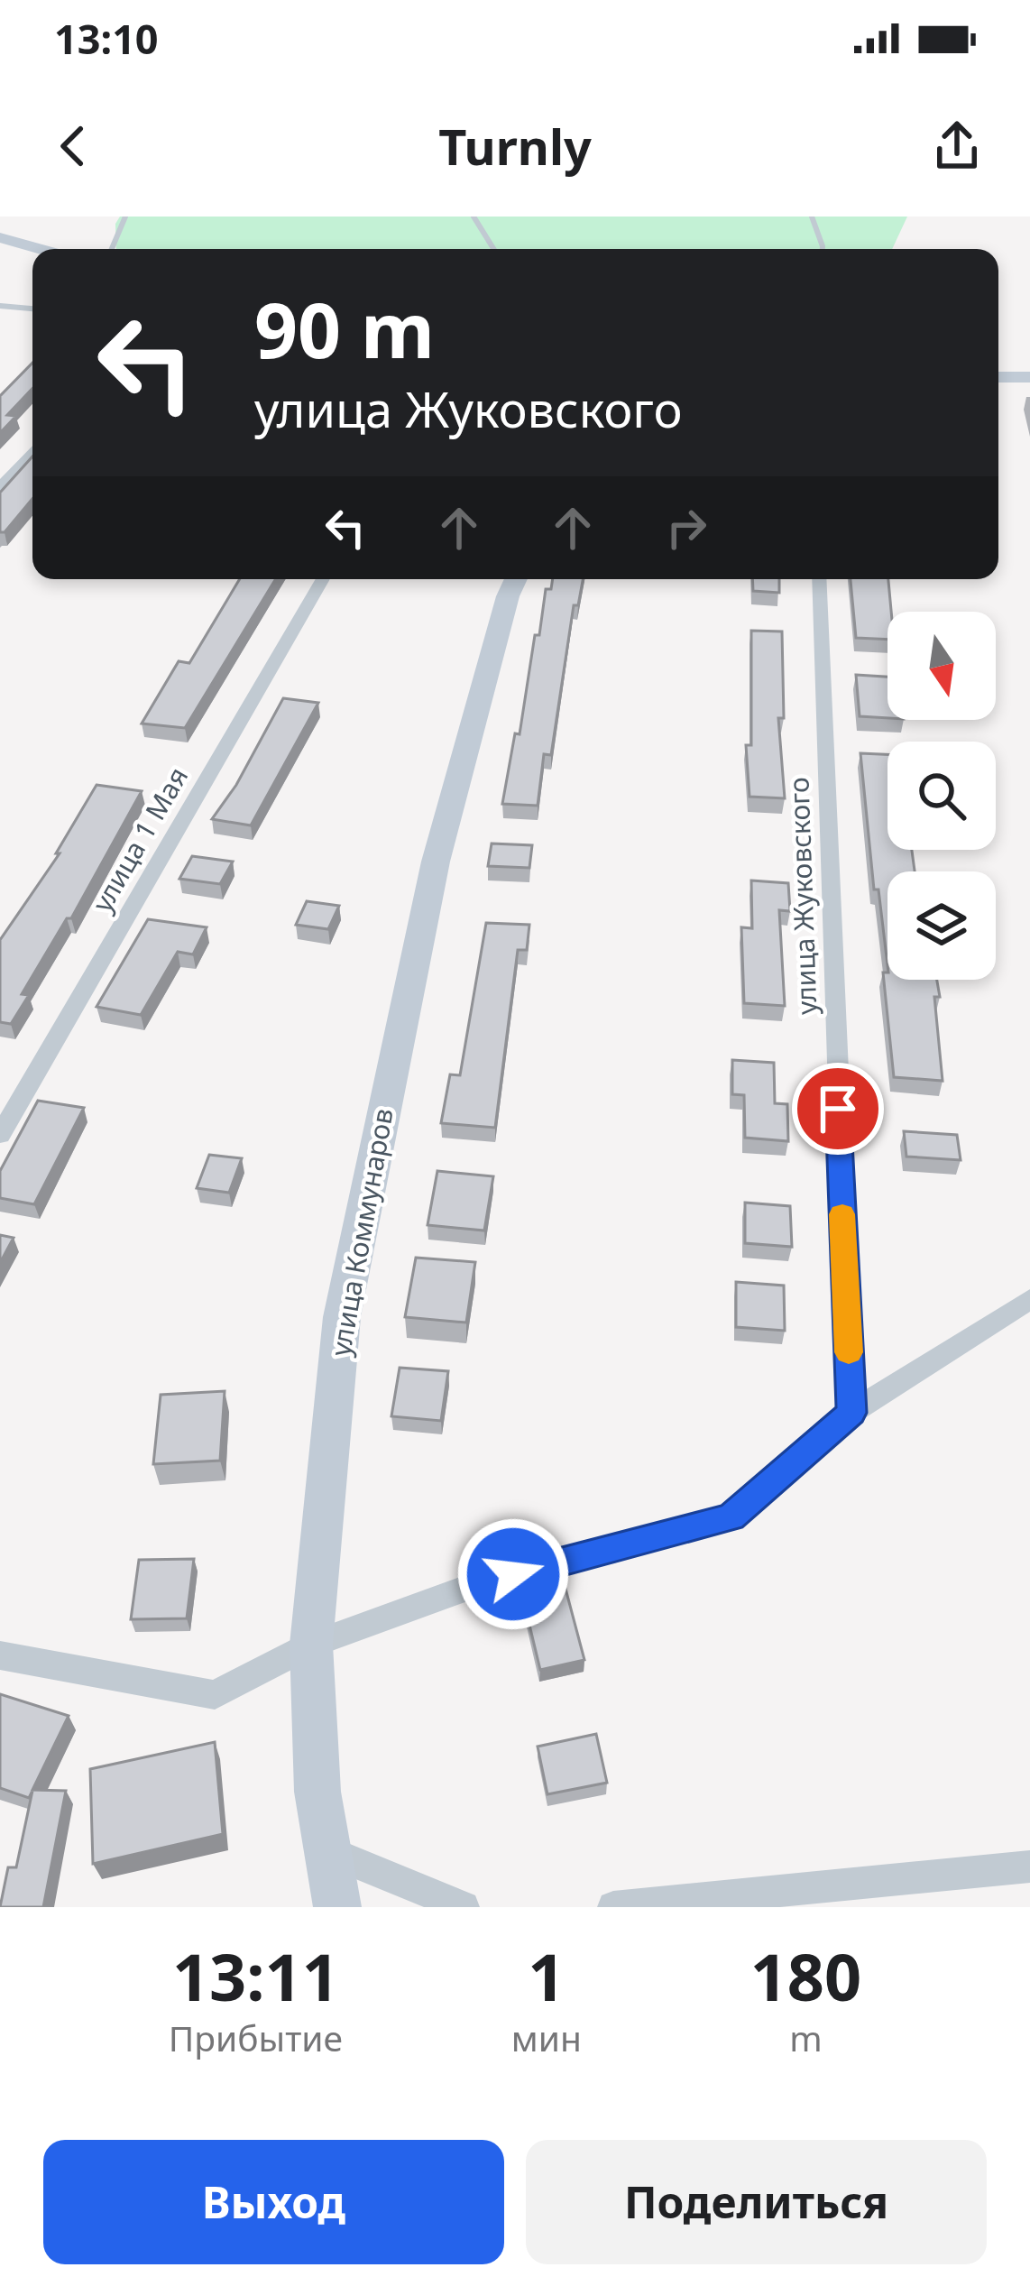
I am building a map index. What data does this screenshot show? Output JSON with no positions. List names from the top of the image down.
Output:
{
  "streets": {
    "main road": ["улица Коммунаров"],
    "street": ["улица 1 Мая", "улица Жуковского"]
  },
  "north": "bottom",
  "page": {
    "status": "13:10",
    "header": "Turnly",
    "turn": ["90 m", "улица Жуковского"],
    "eta": [
      "13:11",
      "Прибытие",
      "1",
      "мин",
      "180",
      "m"
    ],
    "buttons": ["Выход", "Поделиться"]
  }
}
